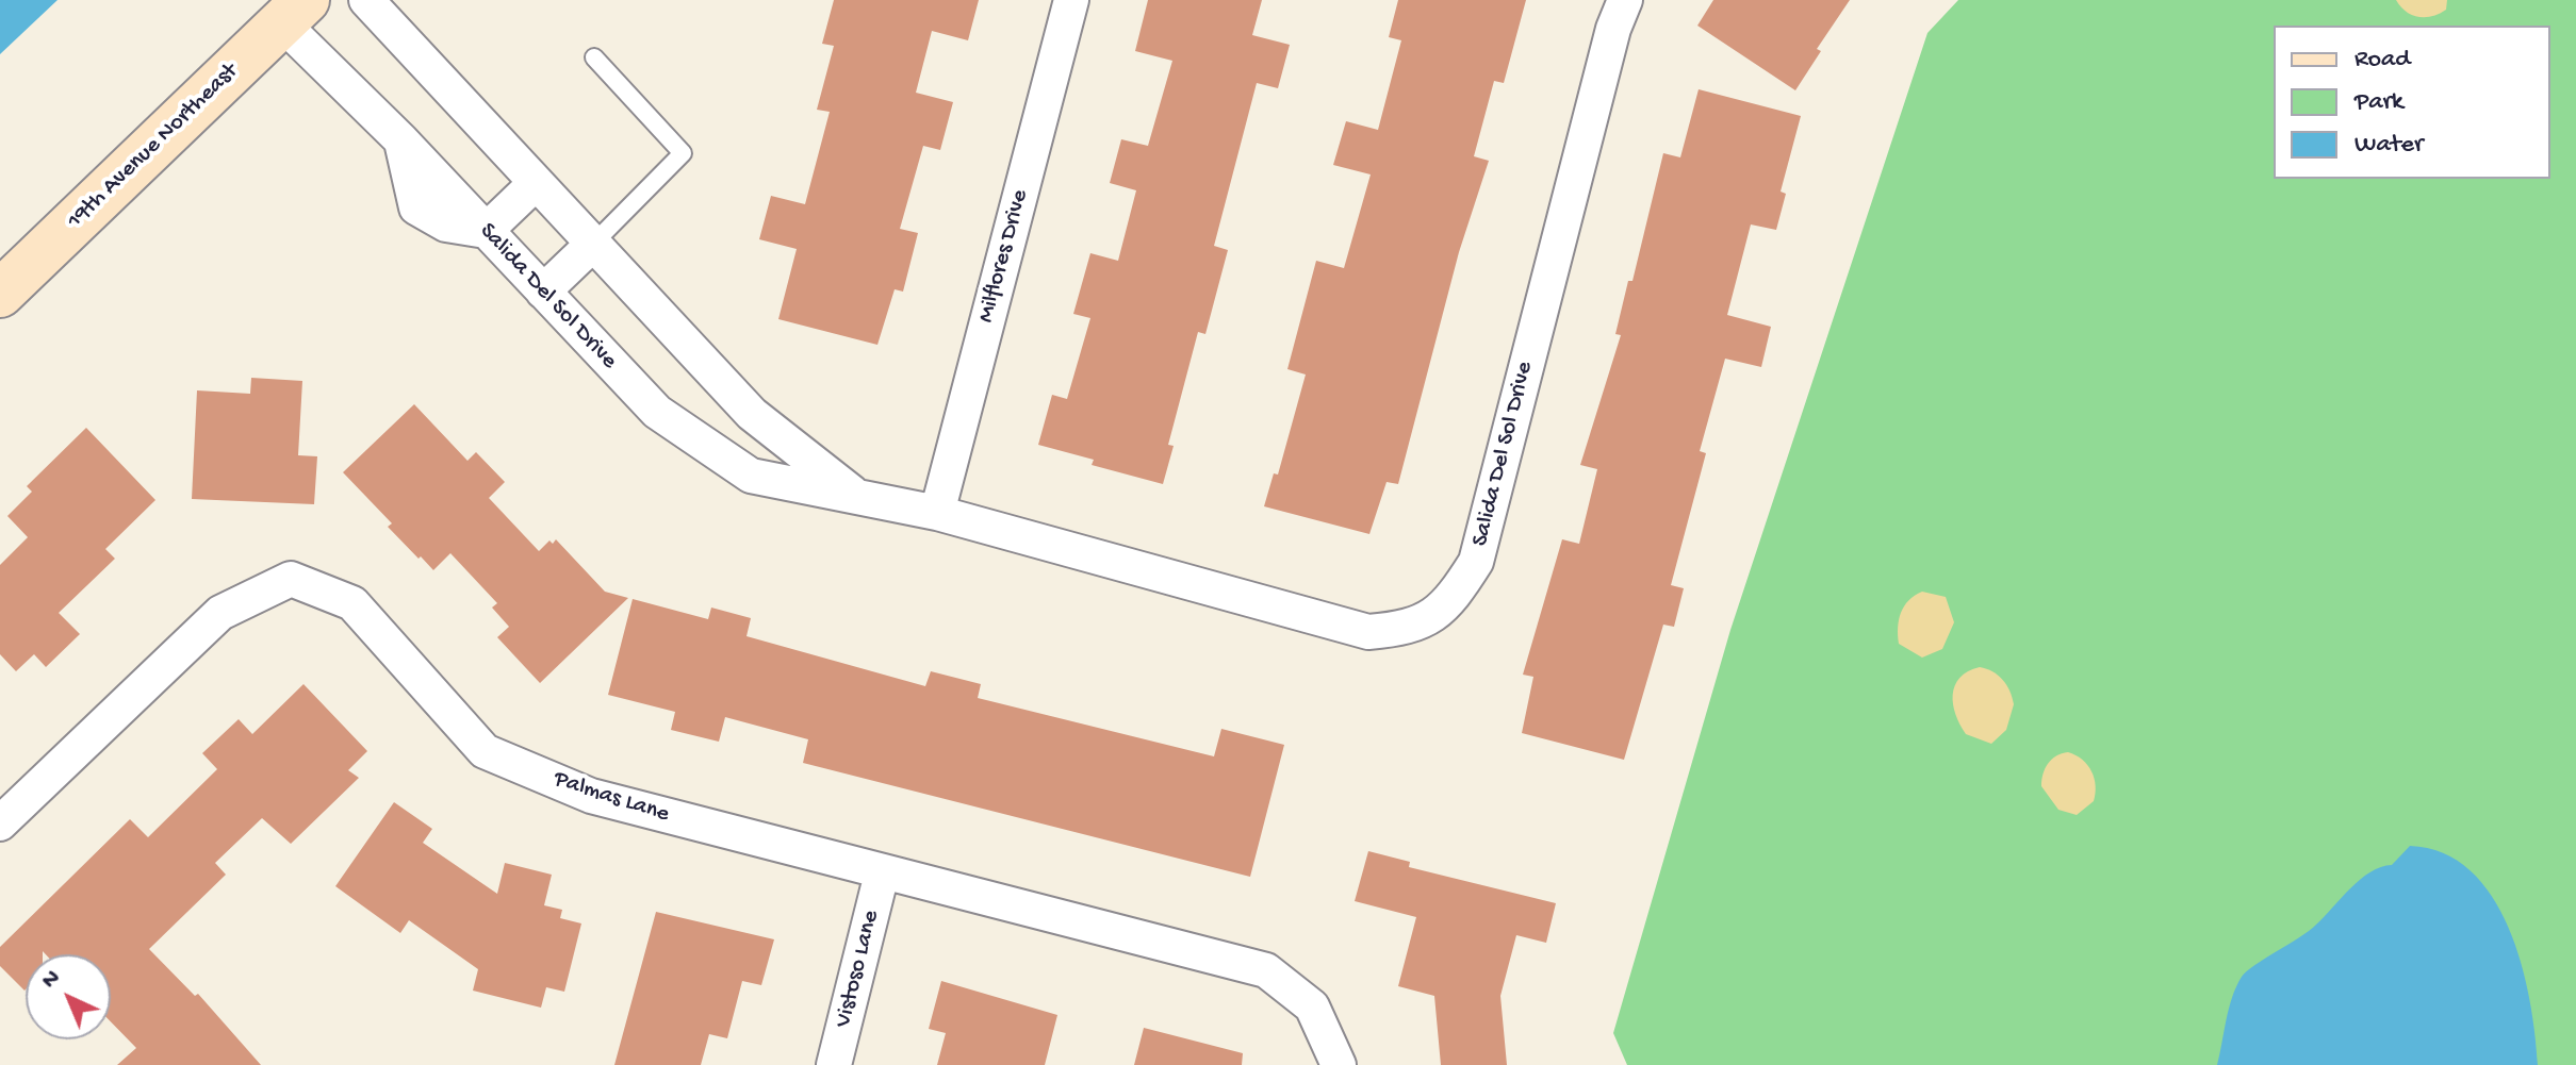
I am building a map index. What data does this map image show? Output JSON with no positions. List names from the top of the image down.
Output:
{
  "streets": {
    "street": [
      "19th Avenue Northeast",
      "Milflores Drive",
      "Salida Del Sol Drive",
      "Palmas Lane",
      "Vistoso Lane"
    ]
  },
  "crossings": [
    ["Milflores Drive", "Salida Del Sol Drive"],
    ["Palmas Lane", "Vistoso Lane"]
  ],
  "legend": ["Road", "Park", "Water"],
  "north": "top left"
}
